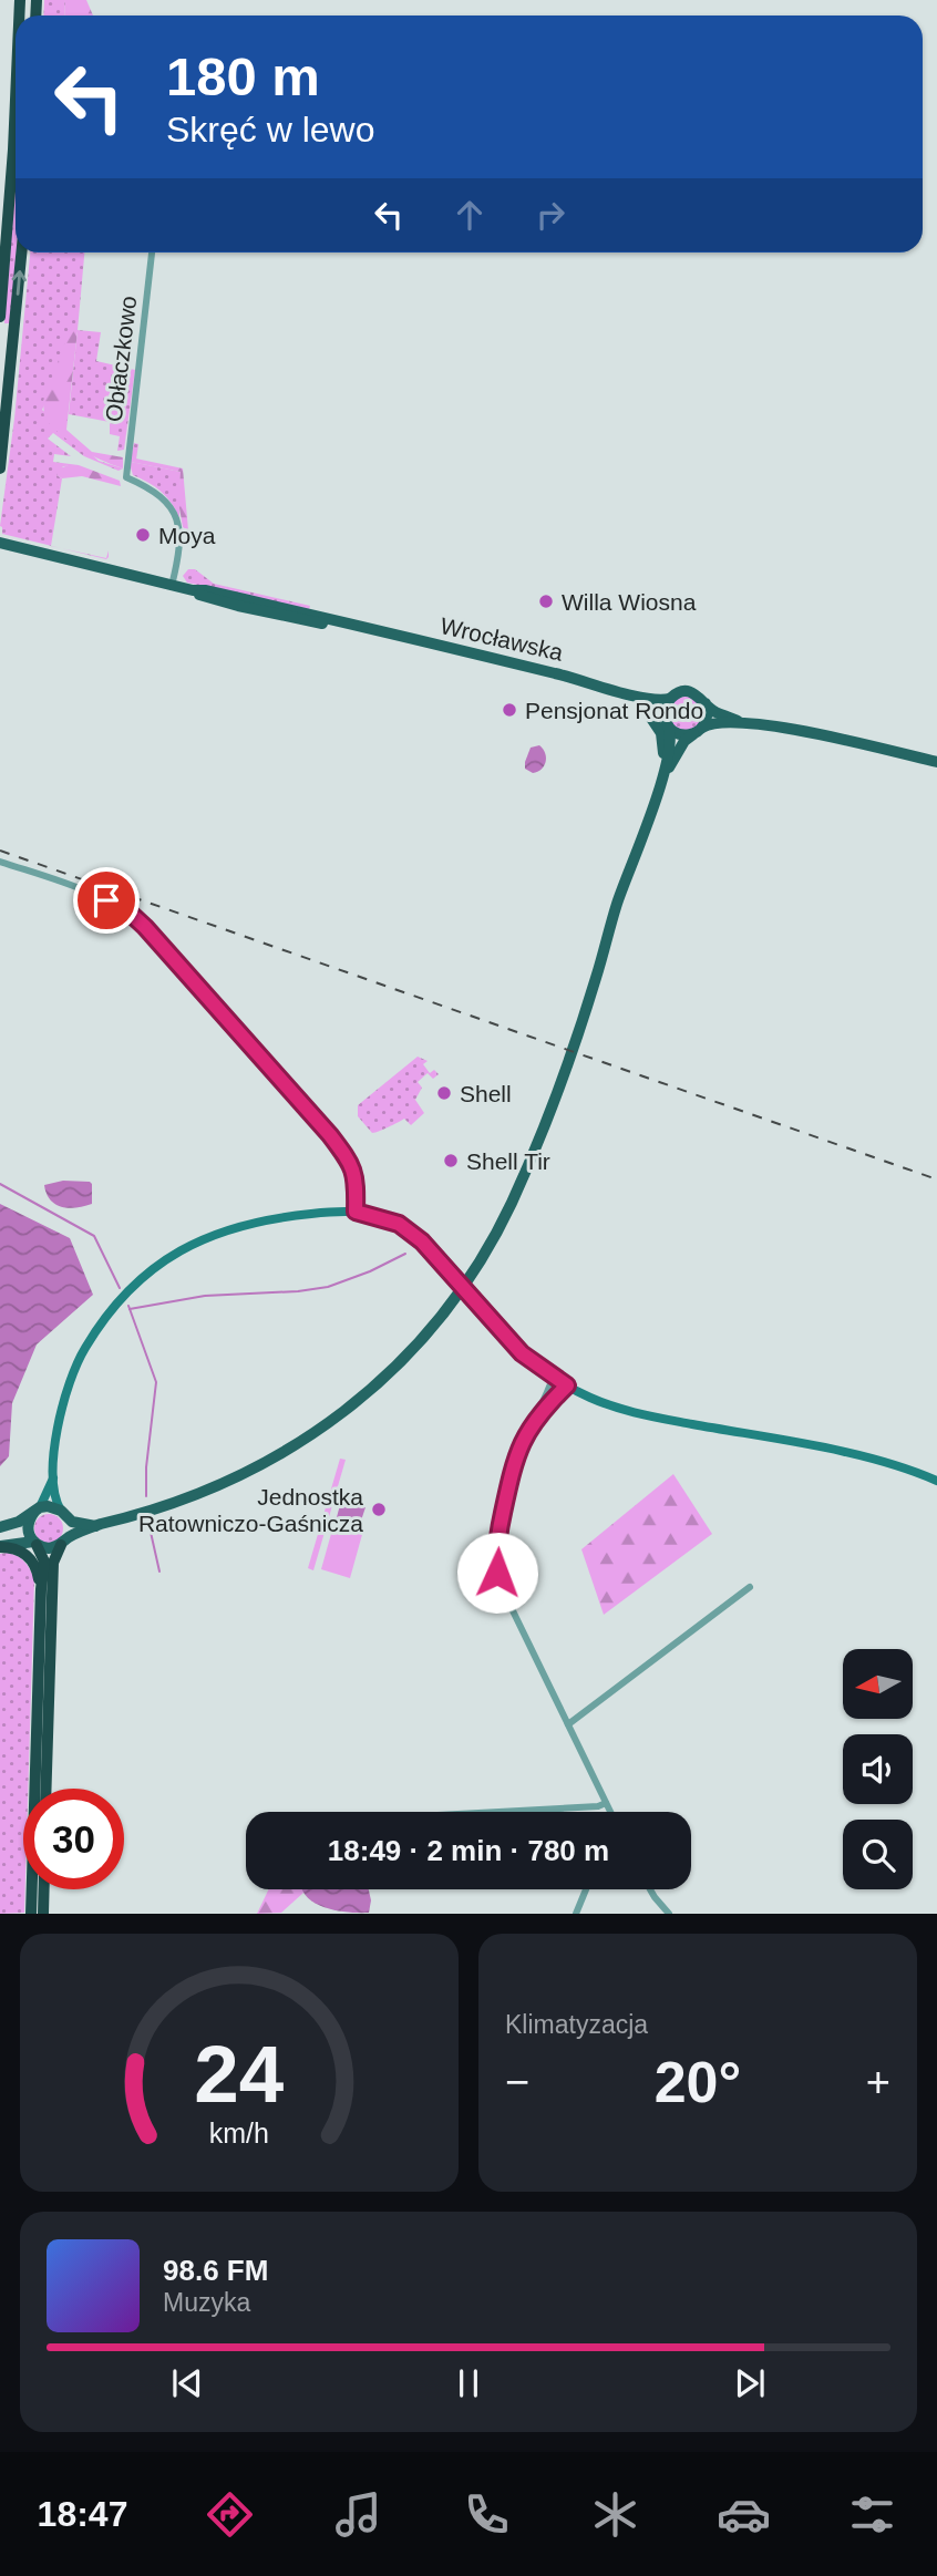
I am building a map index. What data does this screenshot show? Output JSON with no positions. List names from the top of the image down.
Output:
{
  "streets": {
    "main road": ["Wrocławska"],
    "street": ["Obłaczkowo"]
  },
  "crossings": [
    ["Obłaczkowo", "Wrocławska"]
  ],
  "places": [
    "Moya",
    "Willa Wiosna",
    "Pensjonat Rondo",
    "Shell",
    "Shell Tir",
    "Jednostka Ratowniczo-Gaśnicza"
  ],
  "north": "left",
  "page": {
    "turn": ["180 m", "Skręć w lewo"],
    "limit": "30",
    "trip": "18:49 · 2 min · 780 m",
    "tile": "Klimatyzacja",
    "heat": ["−", "20°", "+"],
    "song": ["98.6 FM", "Muzyka"],
    "tabs": "18:47",
    "gauge": ["24", "km/h"]
  }
}
